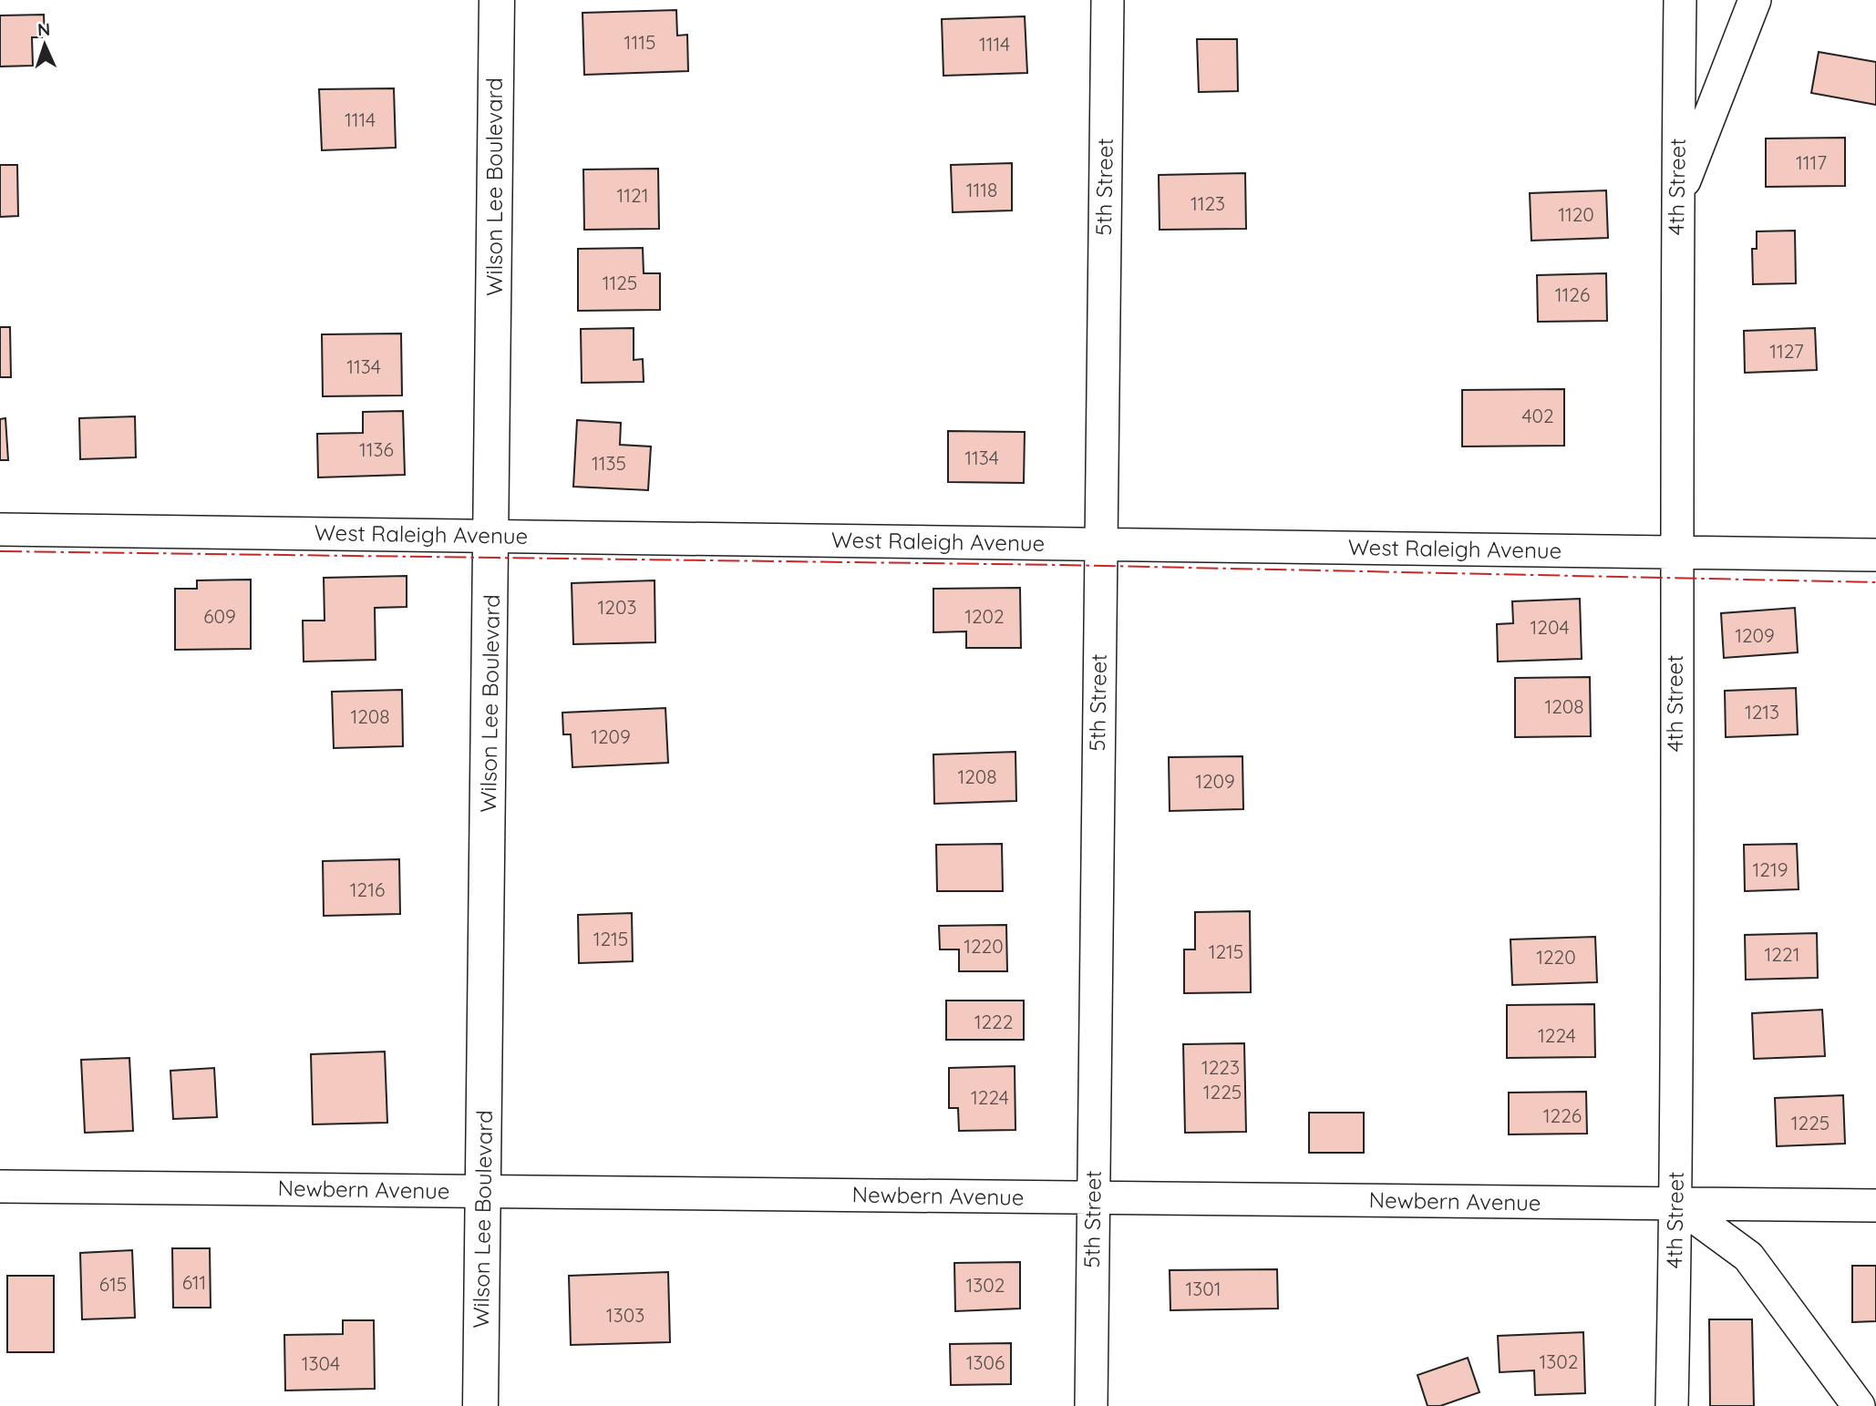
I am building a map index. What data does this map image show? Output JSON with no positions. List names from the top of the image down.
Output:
{
  "streets": {
    "street": [
      "Wilson Lee Boulevard",
      "5th Street",
      "4th Street",
      "West Raleigh Avenue",
      "Newbern Avenue"
    ]
  },
  "crossings": [
    ["Wilson Lee Boulevard", "West Raleigh Avenue"],
    ["Wilson Lee Boulevard", "Newbern Avenue"],
    ["5th Street", "West Raleigh Avenue"],
    ["5th Street", "Newbern Avenue"],
    ["4th Street", "West Raleigh Avenue"],
    ["4th Street", "Newbern Avenue"]
  ],
  "house_numbers": [
    "1115",
    "1114",
    "1114",
    "1117",
    "1118",
    "1121",
    "1123",
    "1120",
    "1125",
    "1126",
    "1127",
    "1134",
    "402",
    "1136",
    "1134",
    "1135",
    "1203",
    "609",
    "1202",
    "1204",
    "1209",
    "1208",
    "1213",
    "1208",
    "1209",
    "1208",
    "1209",
    "1219",
    "1216",
    "1215",
    "1220",
    "1215",
    "1221",
    "1220",
    "1222",
    "1224",
    "1223",
    "1225",
    "1224",
    "1226",
    "1225",
    "611",
    "615",
    "1302",
    "1301",
    "1303",
    "1302",
    "1306",
    "1304"
  ],
  "north": "top"
}
